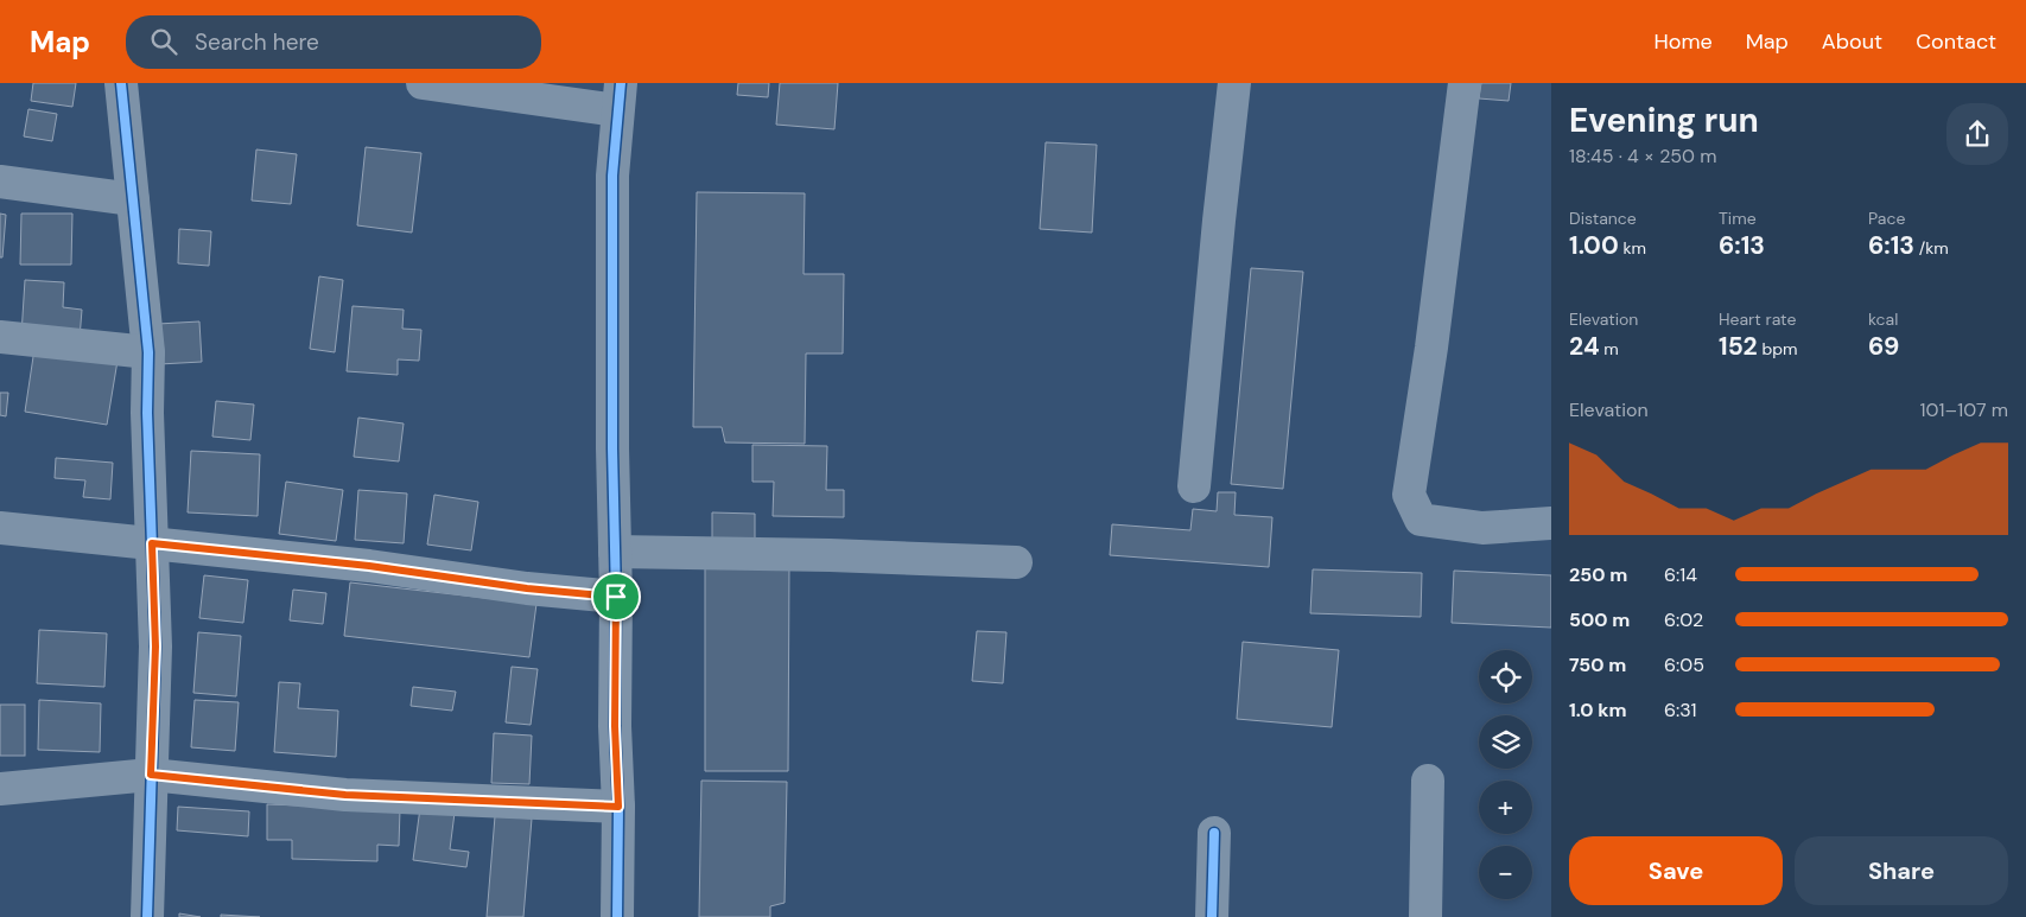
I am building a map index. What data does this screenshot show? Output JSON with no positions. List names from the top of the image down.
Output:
{
  "page": {
    "header": "Map",
    "search": "Search here",
    "nav": [
      "Home",
      "Map",
      "About",
      "Contact"
    ],
    "heading": ["Evening run", "18:45 · 4 × 250 m"],
    "stats": [
      ["Distance", "1.00 km"],
      ["Time", "6:13"],
      ["Pace", "6:13 /km"],
      ["Elevation", "24 m"],
      ["Heart rate", "152 bpm"],
      ["kcal", "69"]
    ],
    "chart": ["Elevation", "101–107 m"],
    "list": [
      {
        "name": "250 m",
        "note": "6:14"
      },
      {
        "name": "500 m",
        "note": "6:02"
      },
      {
        "name": "750 m",
        "note": "6:05"
      },
      {
        "name": "1.0 km",
        "note": "6:31"
      }
    ],
    "map_buttons": ["+", "−"],
    "buttons": ["Save", "Share"]
  }
}
